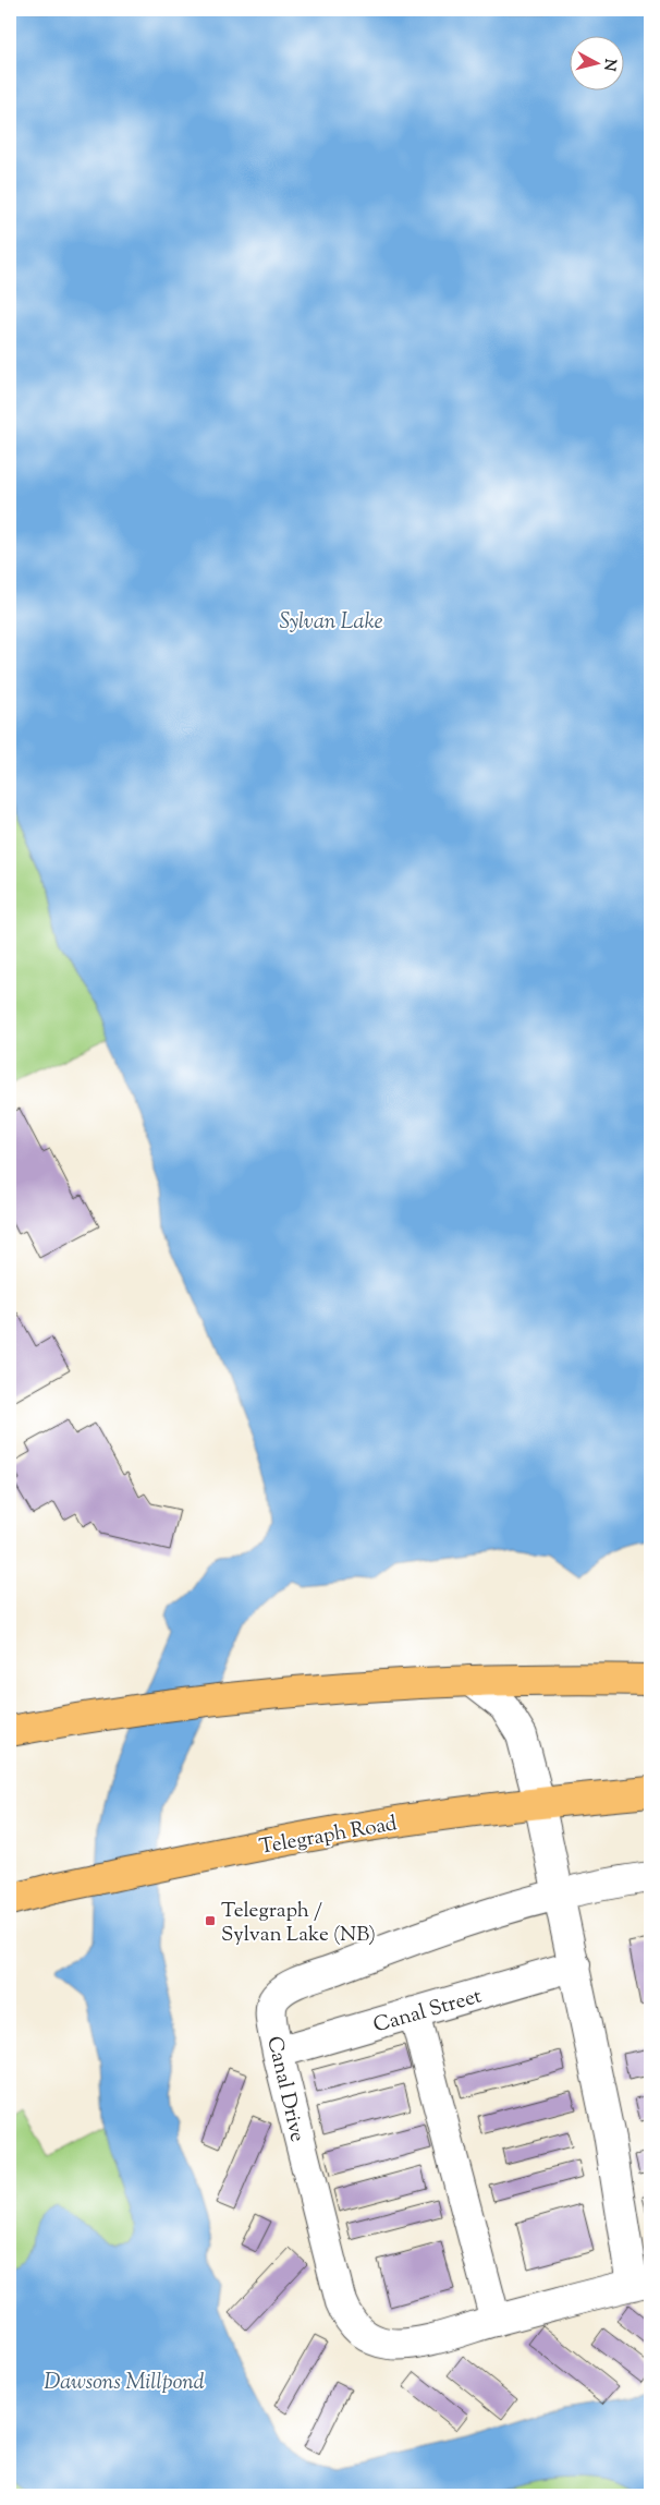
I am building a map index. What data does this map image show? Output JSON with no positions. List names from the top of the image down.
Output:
{
  "streets": {
    "main road": ["Telegraph Road"],
    "street": ["Canal Street", "Canal Drive"]
  },
  "crossings": [
    ["Telegraph Road", "Canal Drive"],
    ["Canal Street", "Canal Drive"]
  ],
  "water": ["Sylvan Lake", "Dawsons Millpond"],
  "places": {
    "transit": ["Telegraph / Sylvan Lake (NB)"]
  },
  "north": "right"
}
